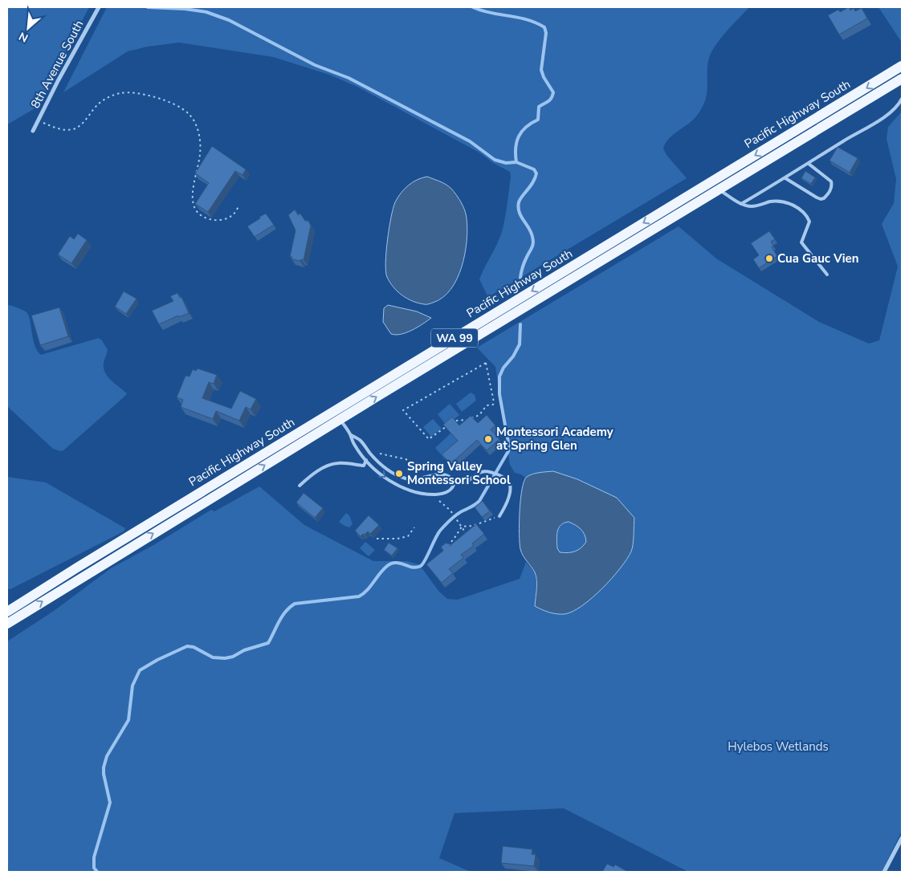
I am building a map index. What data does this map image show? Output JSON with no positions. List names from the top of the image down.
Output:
{
  "streets": {
    "main road": ["Pacific Highway South", "WA 99"],
    "street": ["8th Avenue South"]
  },
  "parks": ["Hylebos Wetlands"],
  "places": ["Cua Gauc Vien", "Montessori Academy at Spring Glen", "Spring Valley Montessori School"],
  "north": "bottom left"
}
